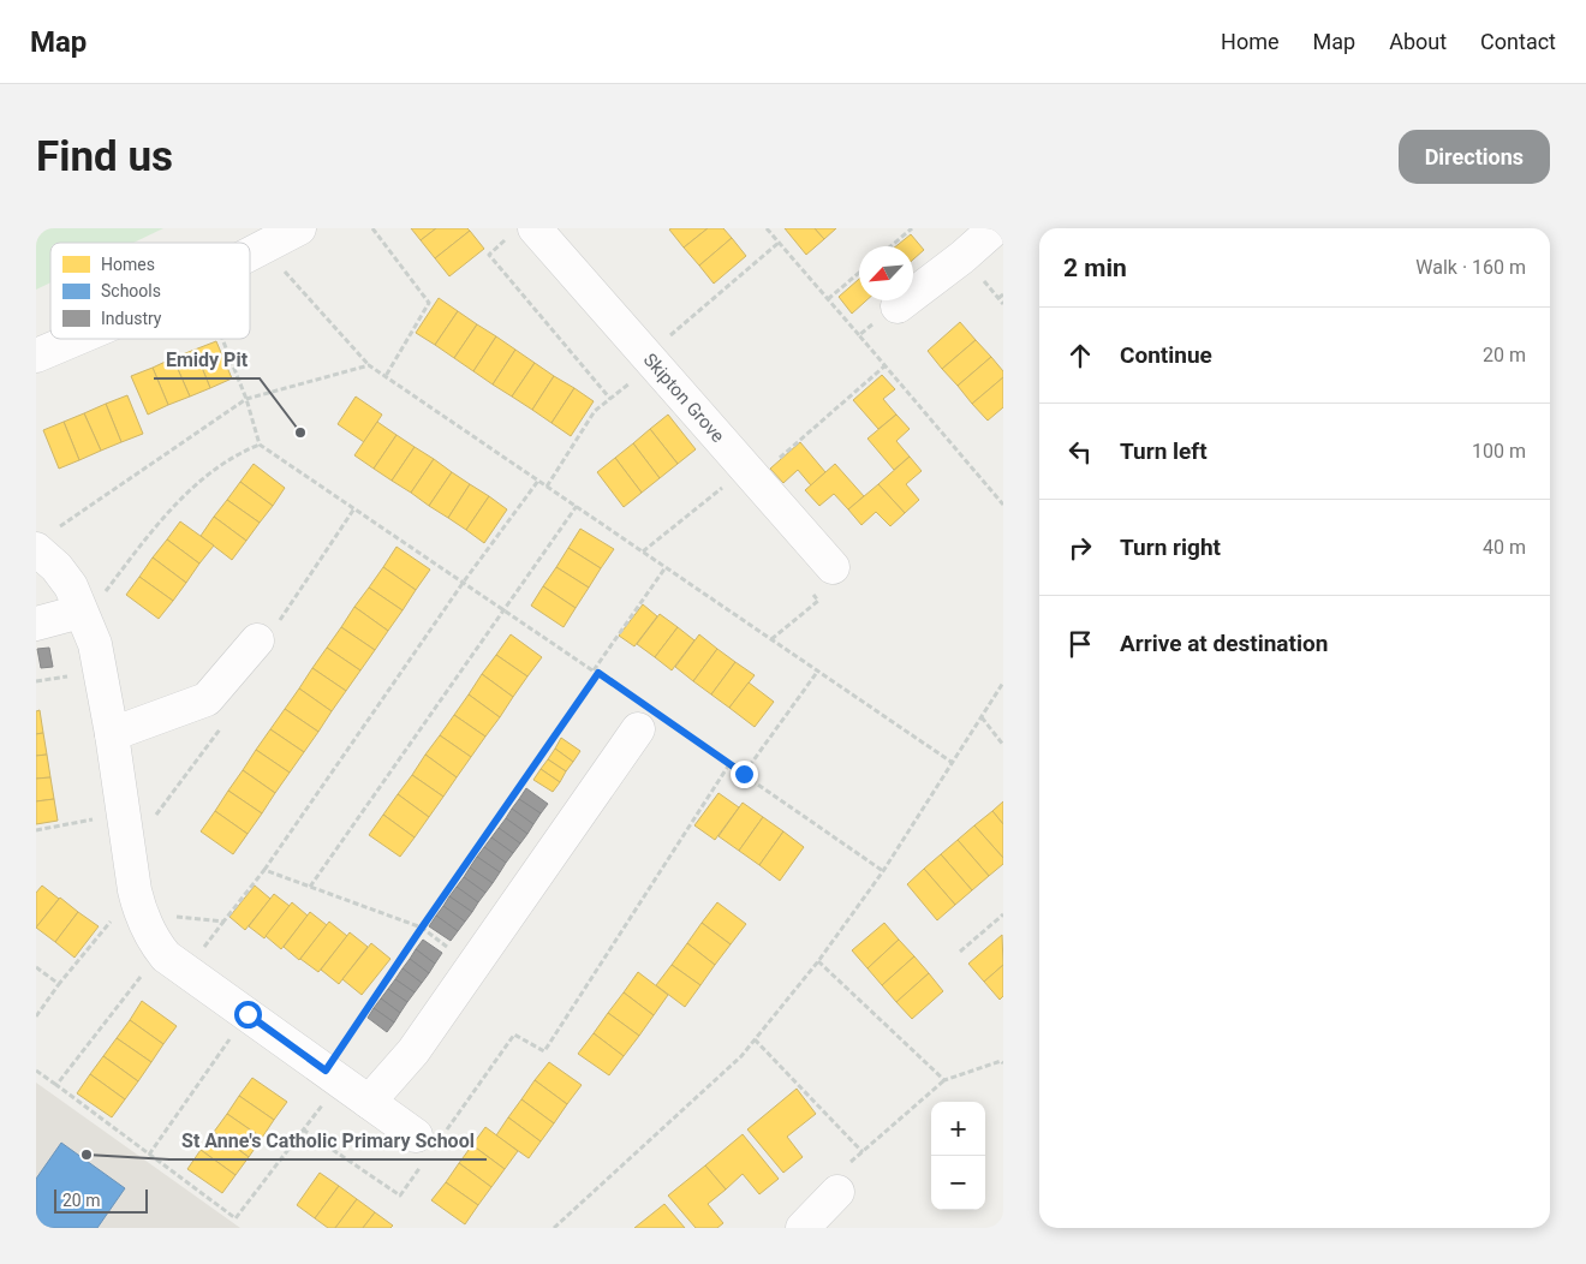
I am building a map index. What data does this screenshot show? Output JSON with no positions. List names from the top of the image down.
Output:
{
  "streets": {
    "street": ["Skipton Grove"]
  },
  "places": ["Emidy Pit", "St Anne's Catholic Primary School"],
  "legend": ["Homes", "Schools", "Industry"],
  "scale_bar": "20 m",
  "north": "bottom left",
  "page": {
    "header": "Map",
    "nav": [
      "Home",
      "Map",
      "About",
      "Contact"
    ],
    "buttons": "Directions",
    "title": "Find us",
    "heading": ["2 min", "Walk · 160 m"],
    "list": [
      ["Continue", "20 m"],
      ["Turn left", "100 m"],
      ["Turn right", "40 m"],
      "Arrive at destination"
    ],
    "map_buttons": ["+", "−"],
    "scale": "20 m"
  }
}
